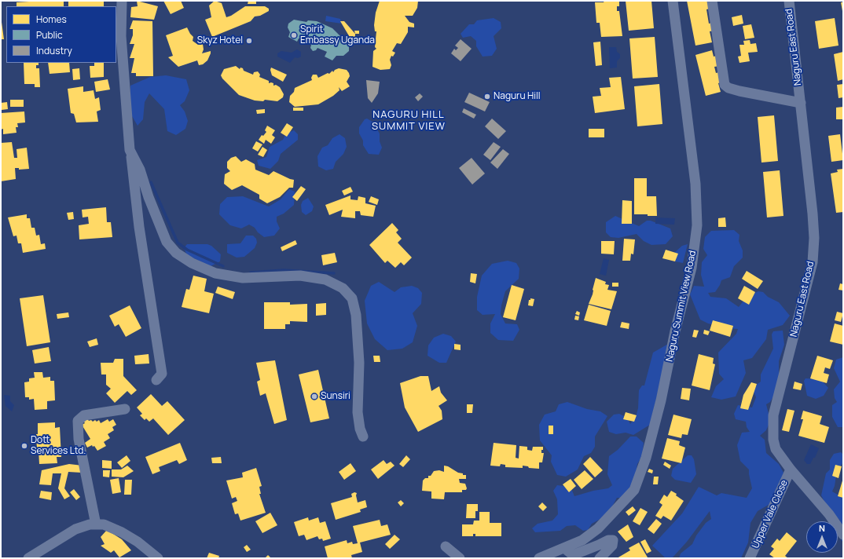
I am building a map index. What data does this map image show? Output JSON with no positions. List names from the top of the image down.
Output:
{
  "streets": {
    "street": ["Naguru East Road", "Naguru Summit View Road", "Upper Vale Close"]
  },
  "crossings": [
    ["Naguru East Road", "Upper Vale Close"]
  ],
  "districts": ["NAGURU HILL SUMMIT VIEW"],
  "places": [
    "Spirit Embassy Uganda",
    "Skyz Hotel",
    "Naguru Hill",
    "Sunsiri",
    "Dott Services Ltd."
  ],
  "legend": ["Homes", "Public", "Industry"],
  "north": "top"
}
